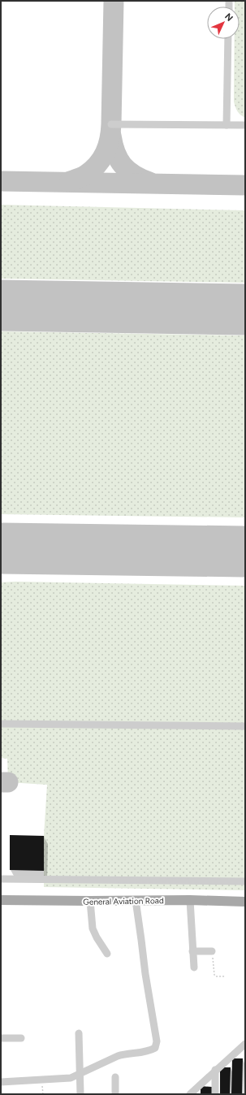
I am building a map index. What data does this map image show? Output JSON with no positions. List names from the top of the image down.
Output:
{
  "streets": {
    "main road": ["General Aviation Road"]
  },
  "north": "top right"
}
